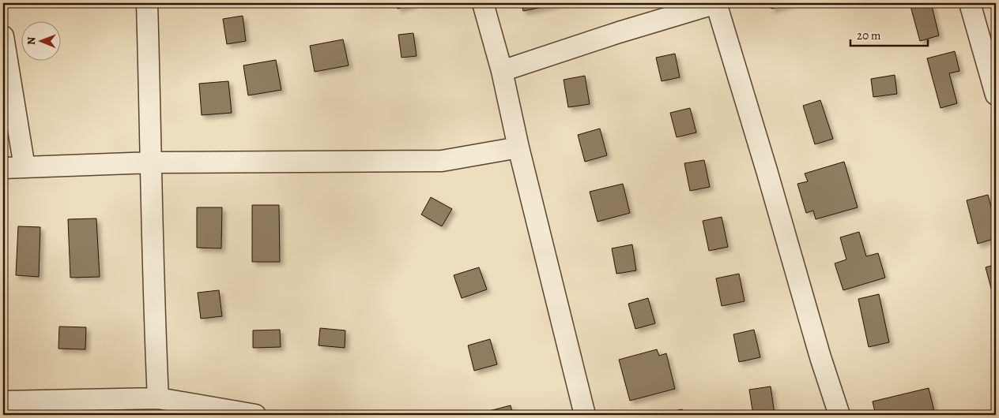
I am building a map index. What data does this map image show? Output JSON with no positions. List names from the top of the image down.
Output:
{
  "scale_bar": "20 m",
  "north": "left"
}
